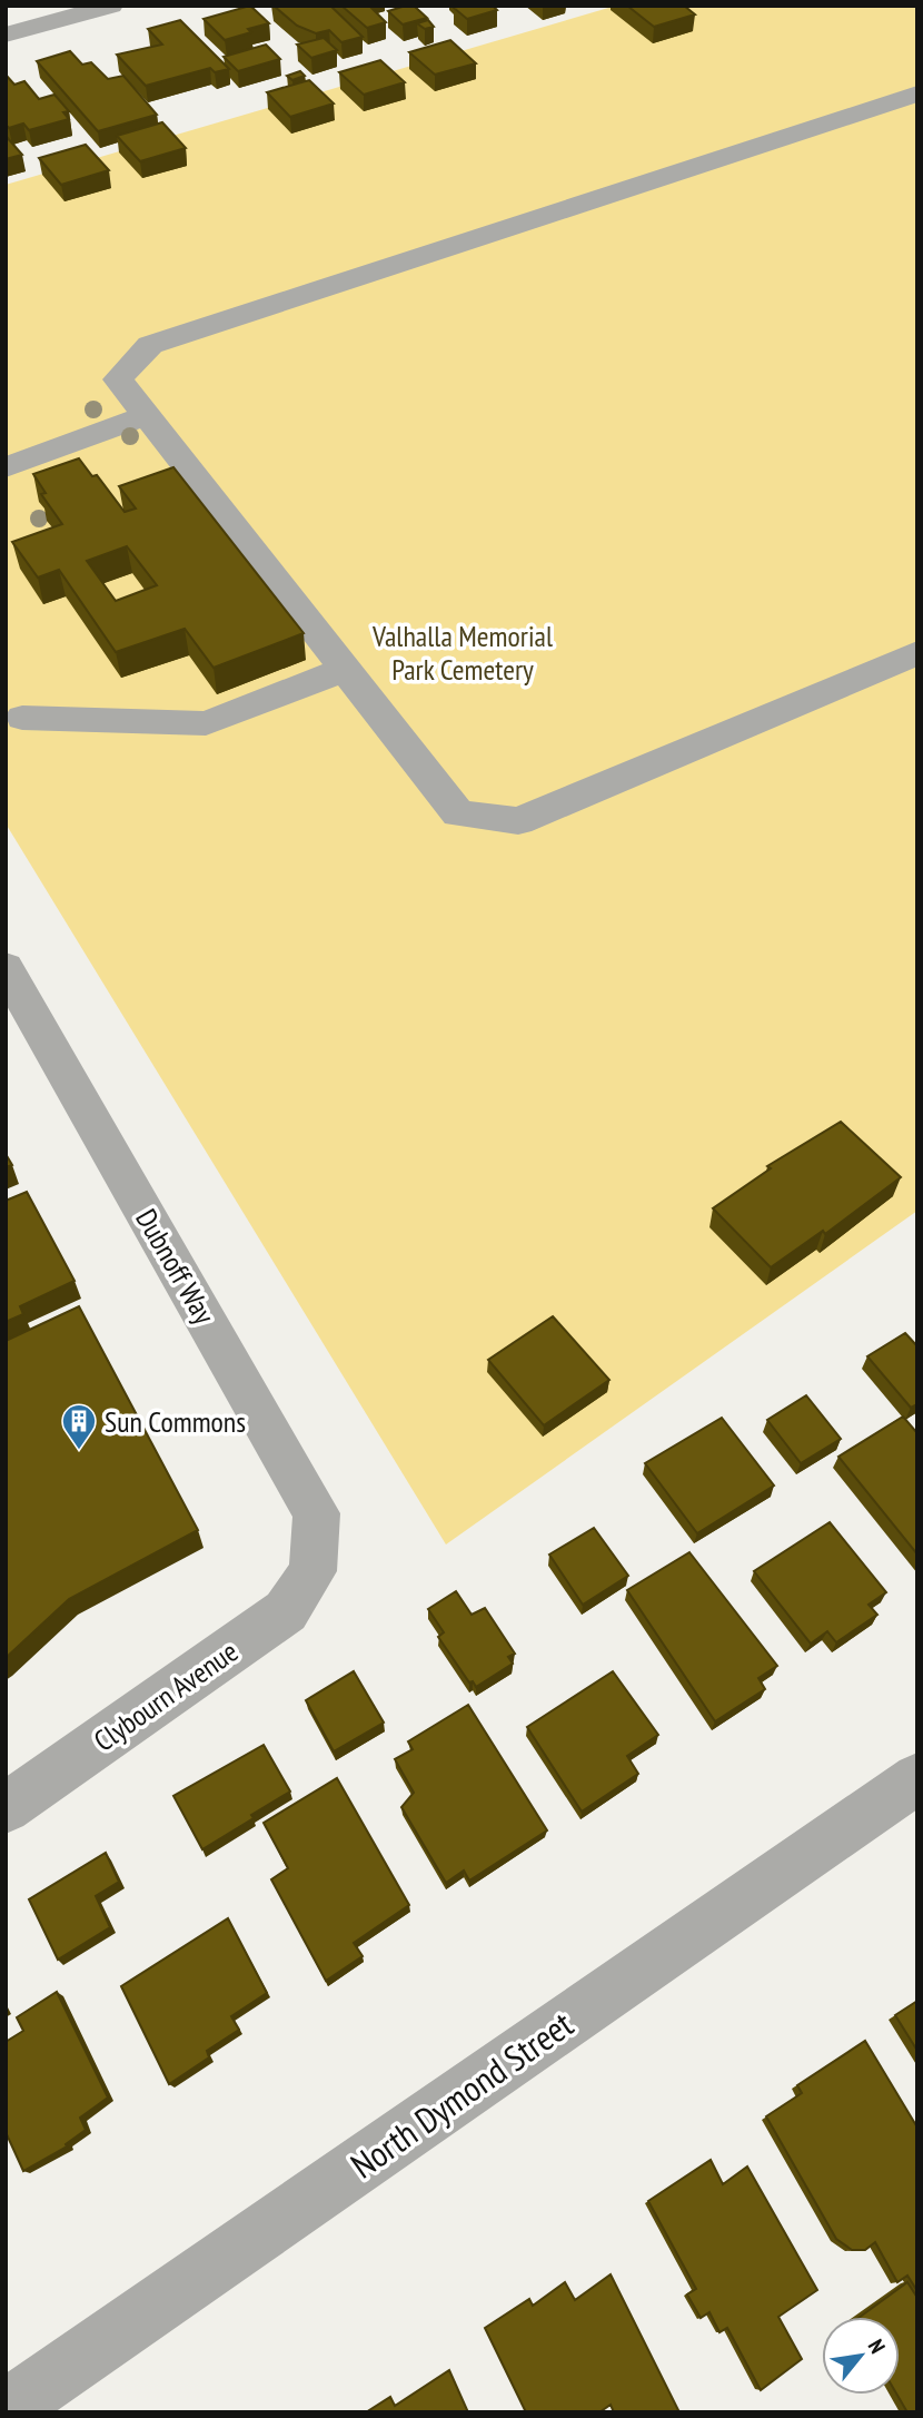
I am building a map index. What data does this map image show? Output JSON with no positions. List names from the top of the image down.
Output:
{
  "streets": {
    "street": ["Dubnoff Way", "Clybourn Avenue", "North Dymond Street"]
  },
  "crossings": [
    ["Dubnoff Way", "Clybourn Avenue"]
  ],
  "parks": ["Valhalla Memorial Park Cemetery"],
  "places": {
    "building": ["Sun Commons"]
  },
  "north": "top right"
}
